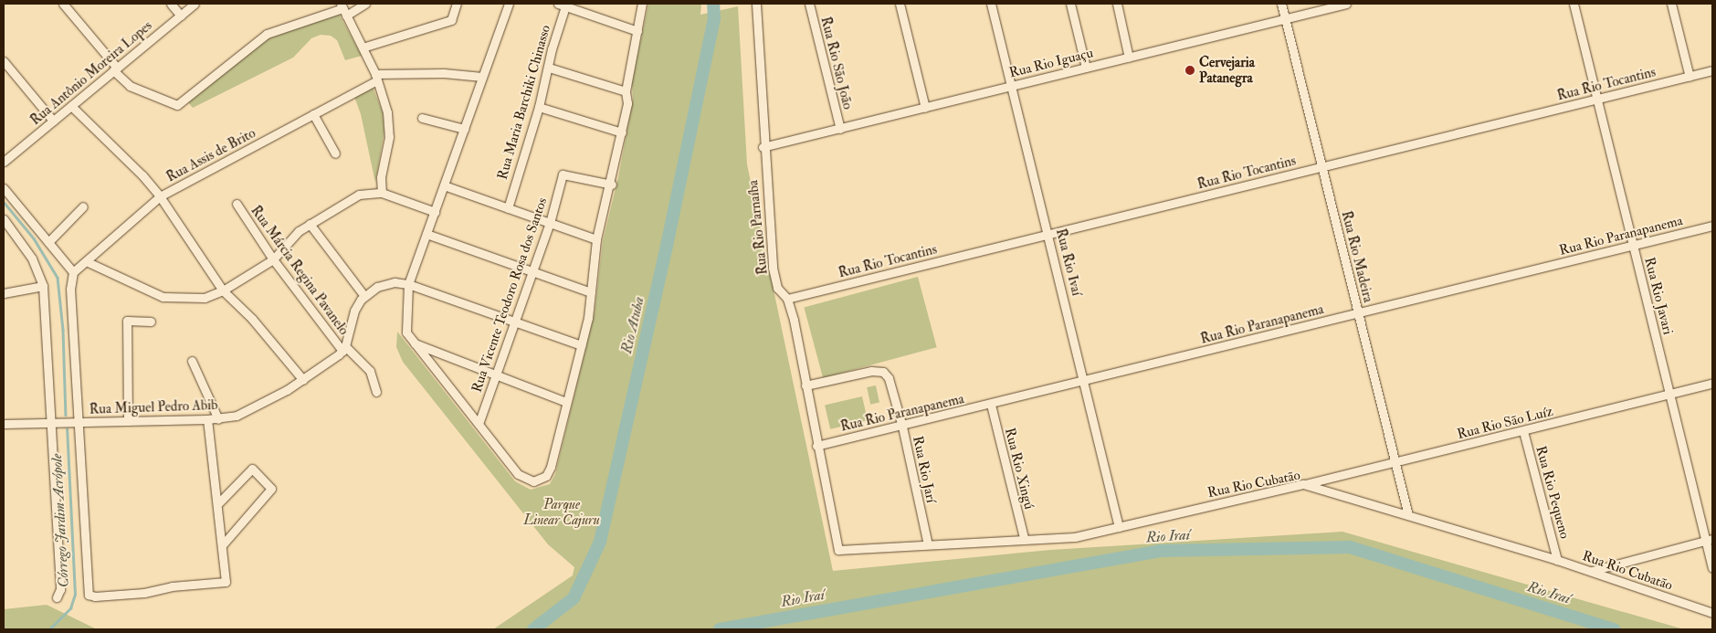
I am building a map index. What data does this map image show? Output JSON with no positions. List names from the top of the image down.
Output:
{
  "streets": {
    "street": [
      "Rua Rio São João",
      "Rua Rio Iguaçu",
      "Rua Antônio Moreira Lopes",
      "Rua Rio Tocantins",
      "Rua Maria Barchiki Chinasso",
      "Rua Assis de Brito",
      "Rua Rio Parnaíba",
      "Rua Rio Paranapanema",
      "Rua Rio Madeira",
      "Rua Rio Ivaí",
      "Rua Márcia Regina Pavanelo",
      "Rua Vicente Teodoro Rosa dos Santos",
      "Rua Rio Javari",
      "Rua Miguel Pedro Abib",
      "Rua Rio São Luíz",
      "Rua Rio Xingú",
      "Rua Rio Jarí",
      "Rua Rio Cubatão",
      "Rua Rio Pequeno"
    ]
  },
  "crossings": [
    ["Rua Rio São João", "Rua Rio Iguaçu"],
    ["Rua Rio Iguaçu", "Rua Rio Parnaíba"],
    ["Rua Rio Iguaçu", "Rua Rio Madeira"],
    ["Rua Rio Iguaçu", "Rua Rio Ivaí"],
    ["Rua Rio Tocantins", "Rua Rio Parnaíba"],
    ["Rua Rio Tocantins", "Rua Rio Madeira"],
    ["Rua Rio Tocantins", "Rua Rio Ivaí"],
    ["Rua Rio Tocantins", "Rua Rio Javari"],
    ["Rua Rio Parnaíba", "Rua Rio Paranapanema"],
    ["Rua Rio Parnaíba", "Rua Rio Jarí"],
    ["Rua Rio Parnaíba", "Rua Rio Cubatão"],
    ["Rua Rio Paranapanema", "Rua Rio Madeira"],
    ["Rua Rio Paranapanema", "Rua Rio Ivaí"],
    ["Rua Rio Paranapanema", "Rua Rio Javari"],
    ["Rua Rio Paranapanema", "Rua Rio Xingú"],
    ["Rua Rio Paranapanema", "Rua Rio Jarí"],
    ["Rua Rio Madeira", "Rua Rio São Luíz"],
    ["Rua Rio Madeira", "Rua Rio Cubatão"],
    ["Rua Rio Ivaí", "Rua Rio Cubatão"],
    ["Rua Márcia Regina Pavanelo", "Rua Miguel Pedro Abib"],
    ["Rua Rio Javari", "Rua Rio São Luíz"],
    ["Rua Rio São Luíz", "Rua Rio Cubatão"],
    ["Rua Rio São Luíz", "Rua Rio Pequeno"],
    ["Rua Rio Xingú", "Rua Rio Cubatão"],
    ["Rua Rio Jarí", "Rua Rio Cubatão"],
    ["Rua Rio Cubatão", "Rua Rio Pequeno"]
  ],
  "water": ["Rio Atuba", "Córrego Jardim Acrópole", "Rio Iraí"],
  "parks": ["Parque Linear Cajuru"],
  "places": ["Cervejaria Patanegra"]
}
